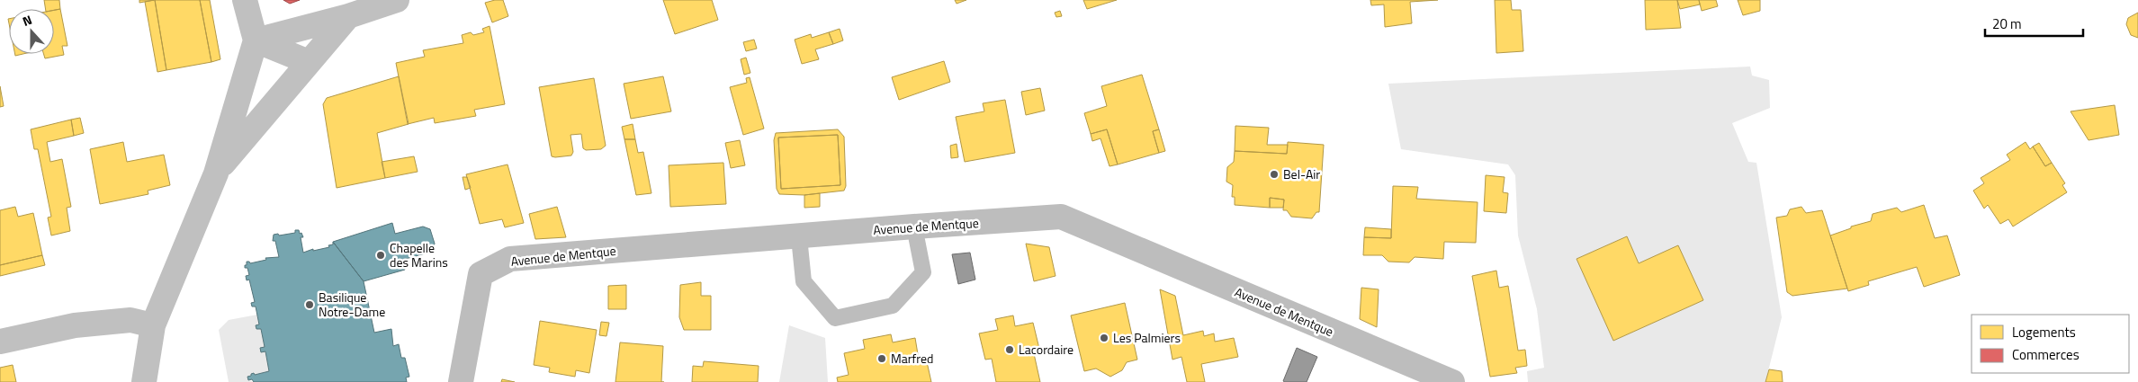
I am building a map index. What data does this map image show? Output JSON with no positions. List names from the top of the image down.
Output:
{
  "streets": {
    "street": ["Avenue de Mentque"]
  },
  "places": [
    "Bel-Air",
    "Chapelle des Marins",
    "Basilique Notre-Dame",
    "Les Palmiers",
    "Lacordaire",
    "Marfred"
  ],
  "legend": ["Logements", "Commerces"],
  "scale_bar": "20 m",
  "north": "top"
}
